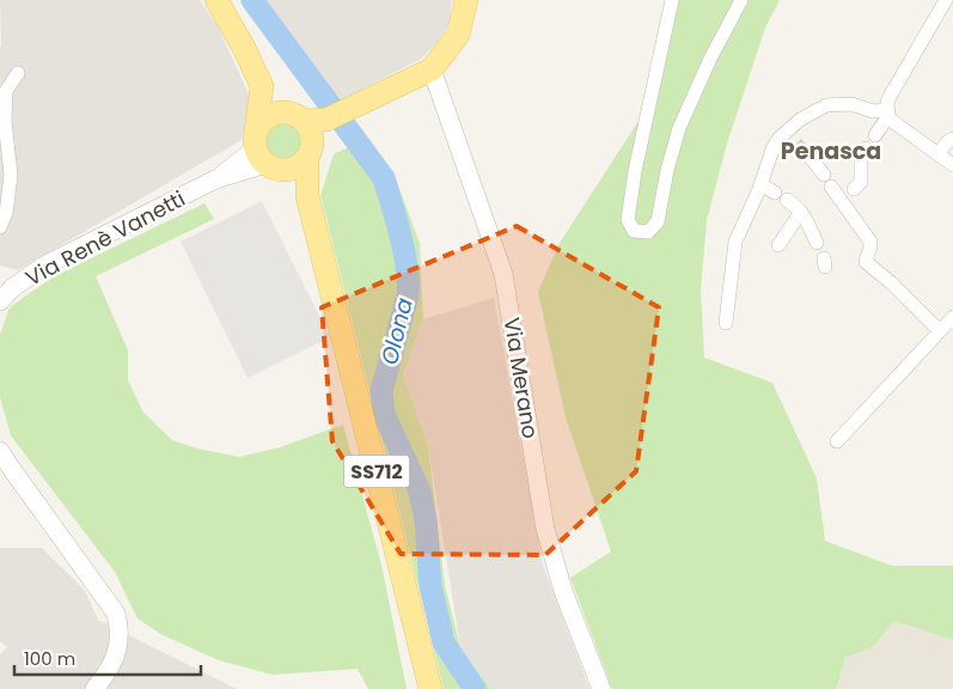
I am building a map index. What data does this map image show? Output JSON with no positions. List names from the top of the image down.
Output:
{
  "streets": {
    "main road": ["SS712"],
    "street": ["Via Renè Vanetti", "Via Merano"]
  },
  "crossings": [
    ["Via Renè Vanetti", "SS712"]
  ],
  "districts": ["Penasca"],
  "water": ["Olona"],
  "scale_bar": "100 m"
}
